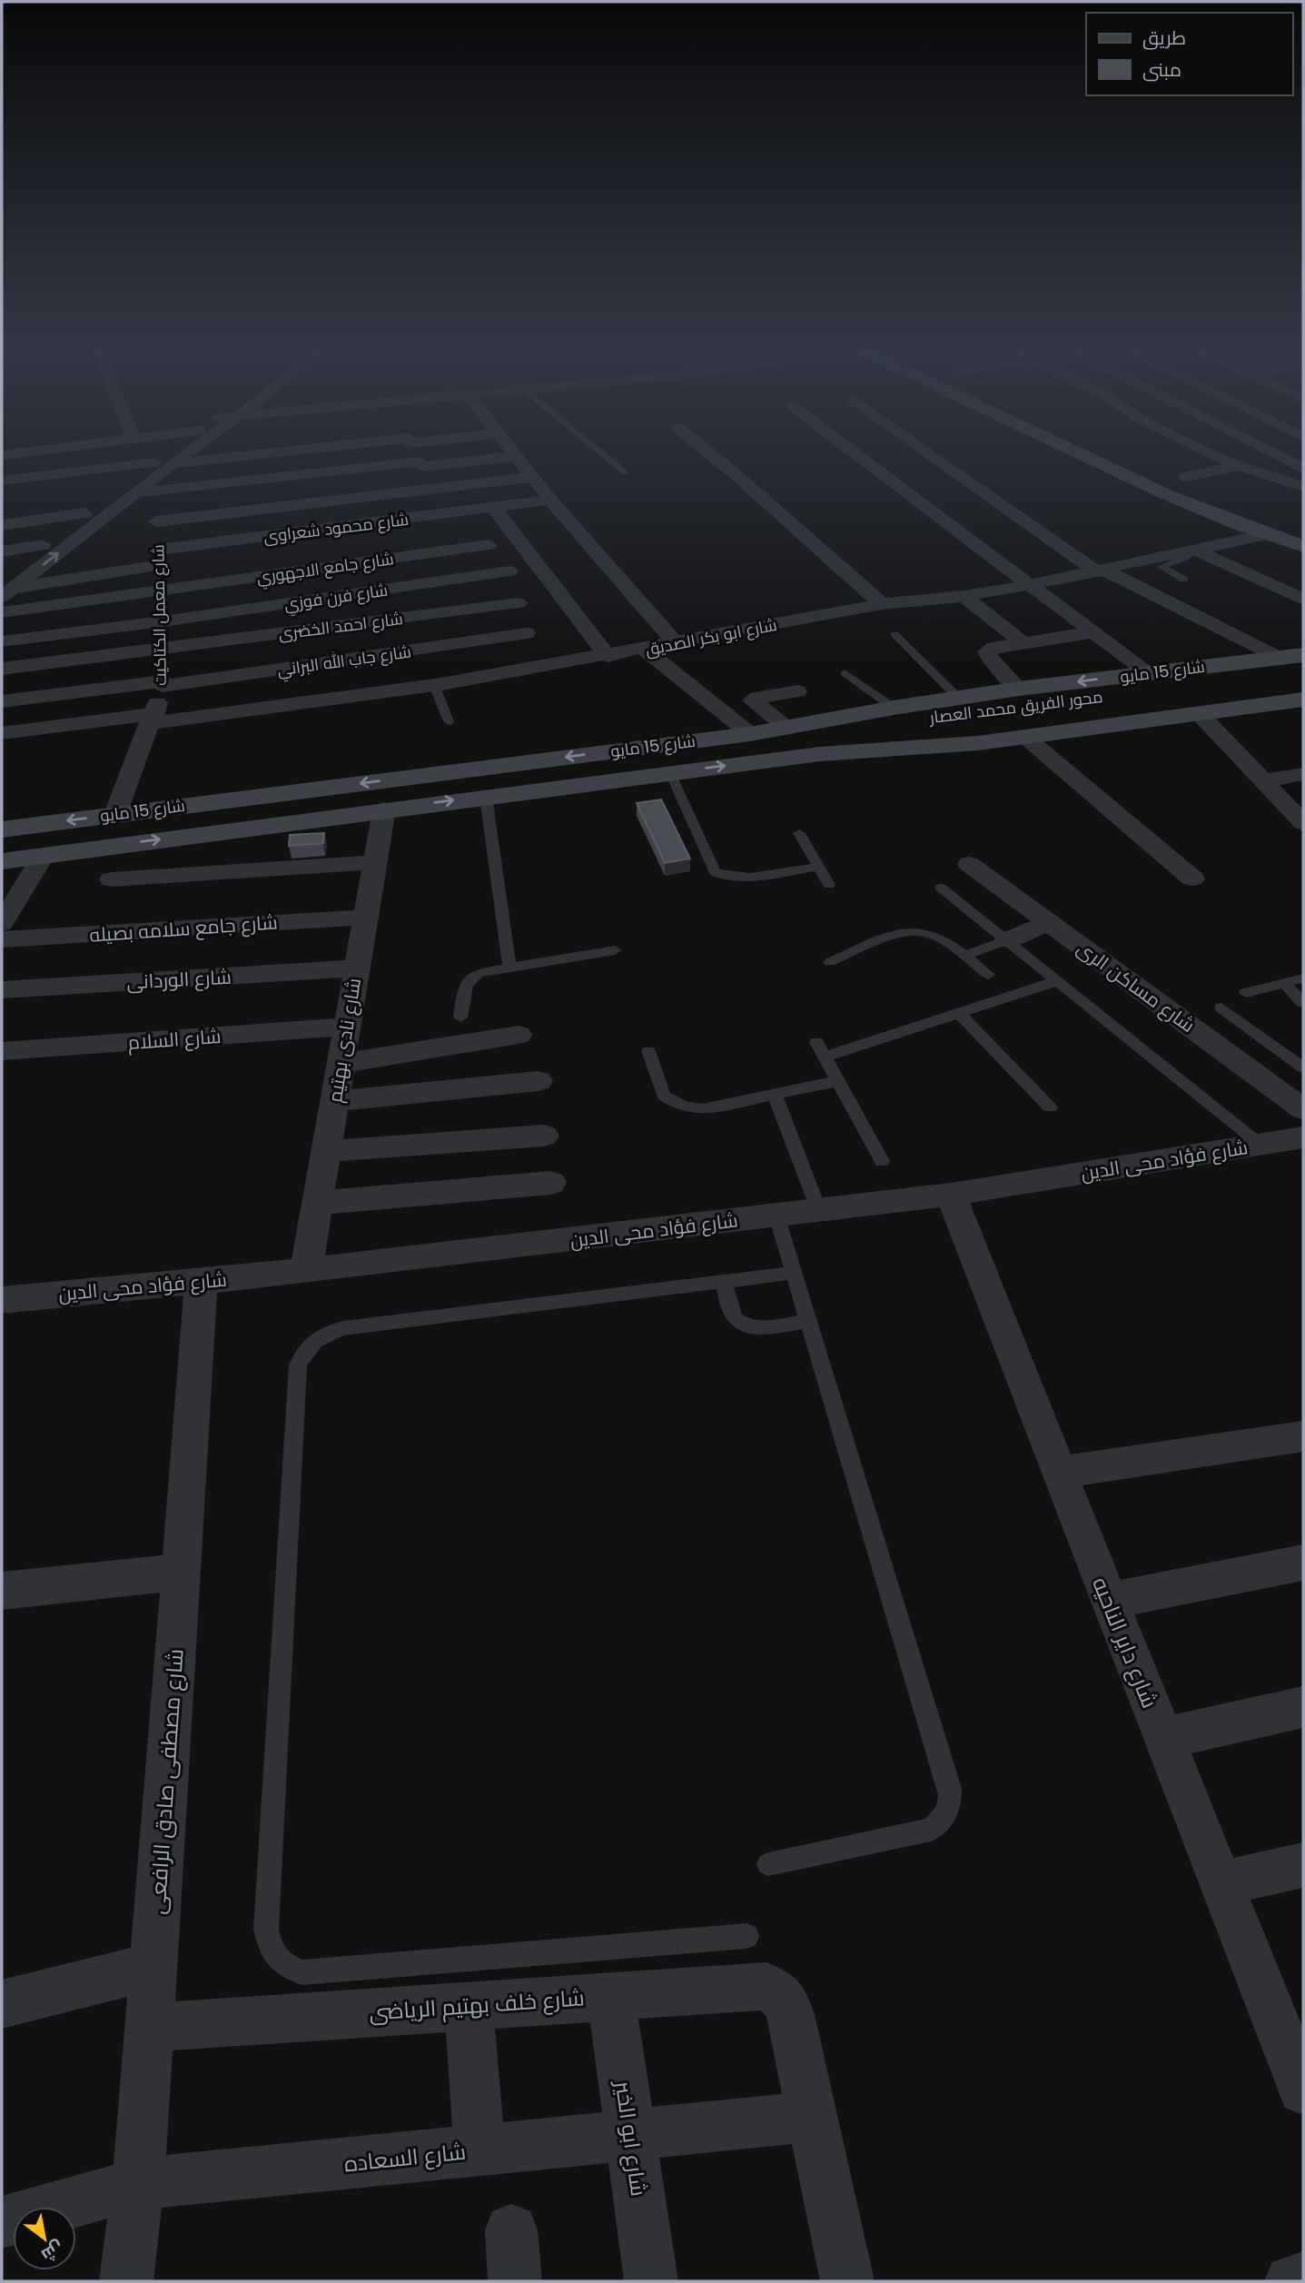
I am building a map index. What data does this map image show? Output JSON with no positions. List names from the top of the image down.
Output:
{
  "streets": {
    "main road": ["شارع 15 مايو", "محور الفريق محمد العصار"],
    "street": [
      "شارع محمود شعراوى",
      "شارع جامع الاجهوري",
      "شارع فرن فوزي",
      "شارع معمل الكتاكيت",
      "شارع احمد الخضرى",
      "شارع ابو بكر الصديق",
      "شارع جاب الله البراني",
      "شارع جامع سلامه بصيله",
      "شارع الوردانى",
      "شارع مساكن الرى",
      "شارع السلام",
      "شارع نادى بهتيم",
      "شارع فؤاد محى الدين",
      "شارع داير الناحيه",
      "شارع مصطفى صادق الرافعى",
      "شارع خلف بهتيم الرياضى",
      "شارع ابو الخير",
      "شارع السعاده"
    ]
  },
  "crossings": [
    ["شارع محمود شعراوى", "شارع معمل الكتاكيت"],
    ["شارع جامع الاجهوري", "شارع معمل الكتاكيت"],
    ["شارع فرن فوزي", "شارع معمل الكتاكيت"],
    ["شارع معمل الكتاكيت", "شارع احمد الخضرى"],
    ["شارع معمل الكتاكيت", "شارع ابو بكر الصديق"],
    ["شارع معمل الكتاكيت", "شارع جاب الله البراني"],
    ["شارع معمل الكتاكيت", "شارع 15 مايو"],
    ["شارع 15 مايو", "محور الفريق محمد العصار"],
    ["شارع 15 مايو", "شارع نادى بهتيم"],
    ["شارع جامع سلامه بصيله", "شارع نادى بهتيم"],
    ["شارع الوردانى", "شارع نادى بهتيم"],
    ["شارع مساكن الرى", "شارع فؤاد محى الدين"],
    ["شارع السلام", "شارع نادى بهتيم"],
    ["شارع نادى بهتيم", "شارع فؤاد محى الدين"],
    ["شارع فؤاد محى الدين", "شارع داير الناحيه"],
    ["شارع فؤاد محى الدين", "شارع مصطفى صادق الرافعى"],
    ["شارع مصطفى صادق الرافعى", "شارع خلف بهتيم الرياضى"],
    ["شارع مصطفى صادق الرافعى", "شارع السعاده"],
    ["شارع خلف بهتيم الرياضى", "شارع ابو الخير"],
    ["شارع خلف بهتيم الرياضى", "شارع السعاده"],
    ["شارع ابو الخير", "شارع السعاده"]
  ],
  "legend": ["طريق", "مبنى"],
  "north": "bottom right"
}
